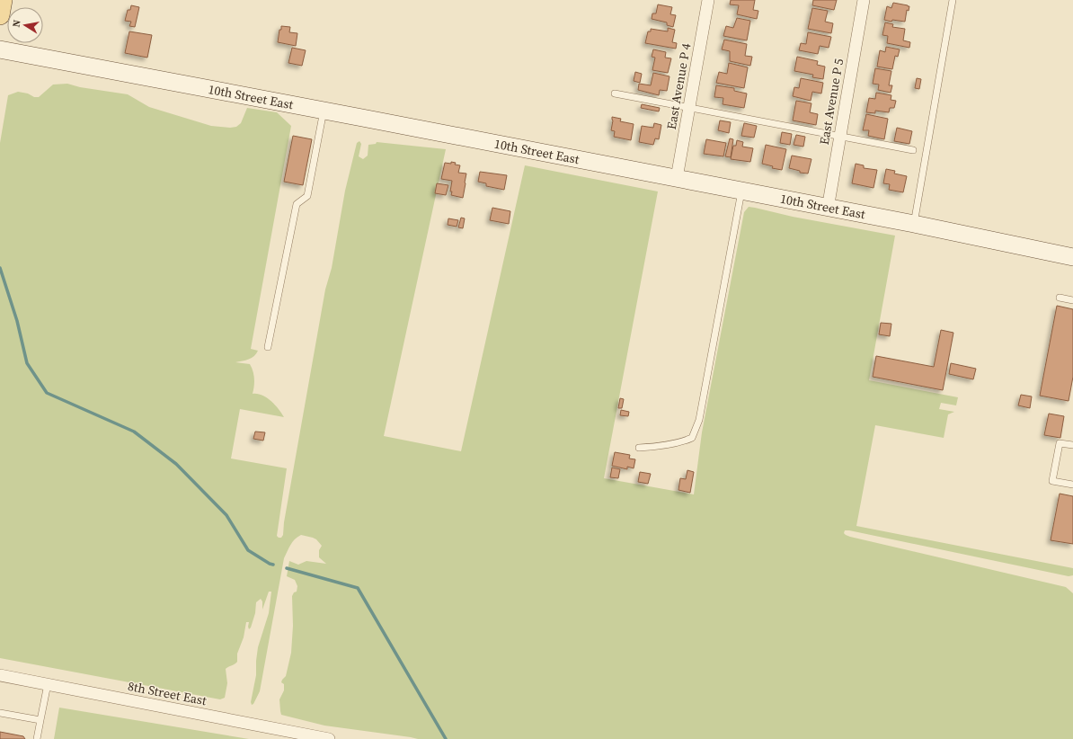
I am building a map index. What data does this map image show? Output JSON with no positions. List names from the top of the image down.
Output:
{
  "streets": {
    "main road": ["10th Street East"],
    "street": ["East Avenue P 4", "East Avenue P 5", "8th Street East"]
  },
  "crossings": [
    ["East Avenue P 4", "10th Street East"],
    ["10th Street East", "East Avenue P 5"]
  ],
  "north": "left"
}
